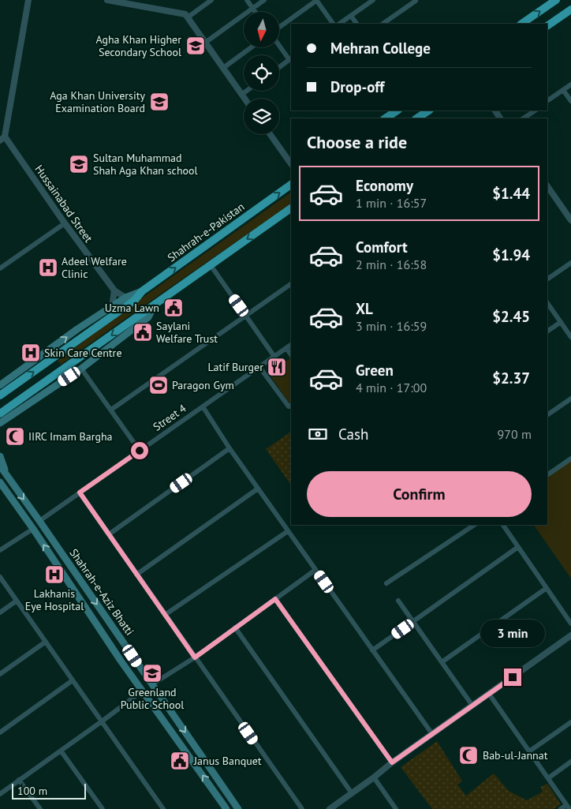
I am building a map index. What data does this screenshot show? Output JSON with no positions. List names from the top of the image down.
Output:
{
  "streets": {
    "highway": ["Shahrah-e-Pakistan"],
    "main road": ["Shahrah-e-Aziz Bhatti"],
    "street": ["Hussainabad Street", "Street 4"]
  },
  "crossings": [
    ["Street 4", "Shahrah-e-Aziz Bhatti"]
  ],
  "places": {
    "school or university": [
      "Agha Khan Higher Secondary School",
      "Aga Khan University Examination Board",
      "Sultan Muhammad Shah Aga Khan school",
      "Greenland Public School"
    ],
    "hospital": ["Adeel Welfare Clinic", "Skin Care Centre", "Lakhanis Eye Hospital"],
    "public building": ["Uzma Lawn", "Saylani Welfare Trust", "Janus Banquet"],
    "restaurant": ["Latif Burger"],
    "sports": ["Paragon Gym"],
    "mosque": ["IIRC Imam Bargha", "Bab-ul-Jannat"]
  },
  "scale_bar": "100 m",
  "north": "bottom",
  "page": {
    "banner": ["Mehran College", "Drop-off"],
    "heading": "Choose a ride",
    "list": [
      {
        "name": "Economy",
        "note": "1 min · 16:57",
        "value": "$1.44"
      },
      {
        "name": "Comfort",
        "note": "2 min · 16:58",
        "value": "$1.94"
      },
      {
        "name": "XL",
        "note": "3 min · 16:59",
        "value": "$2.45"
      },
      {
        "name": "Green",
        "note": "4 min · 17:00",
        "value": "$2.37"
      }
    ],
    "pay": ["Cash", "970 m"],
    "buttons": "Confirm",
    "bubble": "3 min",
    "scale": "100 m"
  }
}
